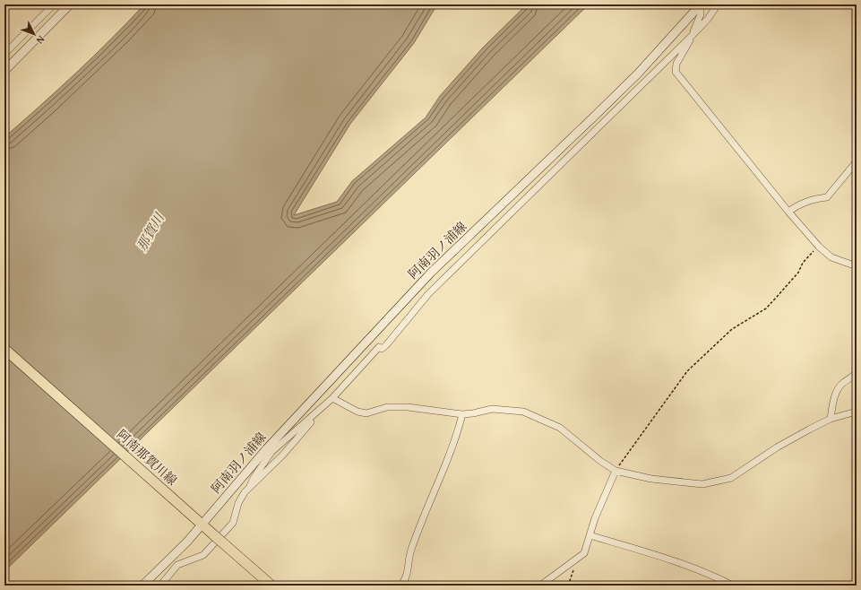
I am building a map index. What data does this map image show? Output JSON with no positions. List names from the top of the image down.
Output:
{
  "streets": {
    "main road": ["阿南羽ノ浦線", "阿南那賀川線"]
  },
  "crossings": [
    ["阿南羽ノ浦線", "阿南那賀川線"]
  ],
  "water": ["那賀川"],
  "north": "bottom right"
}
